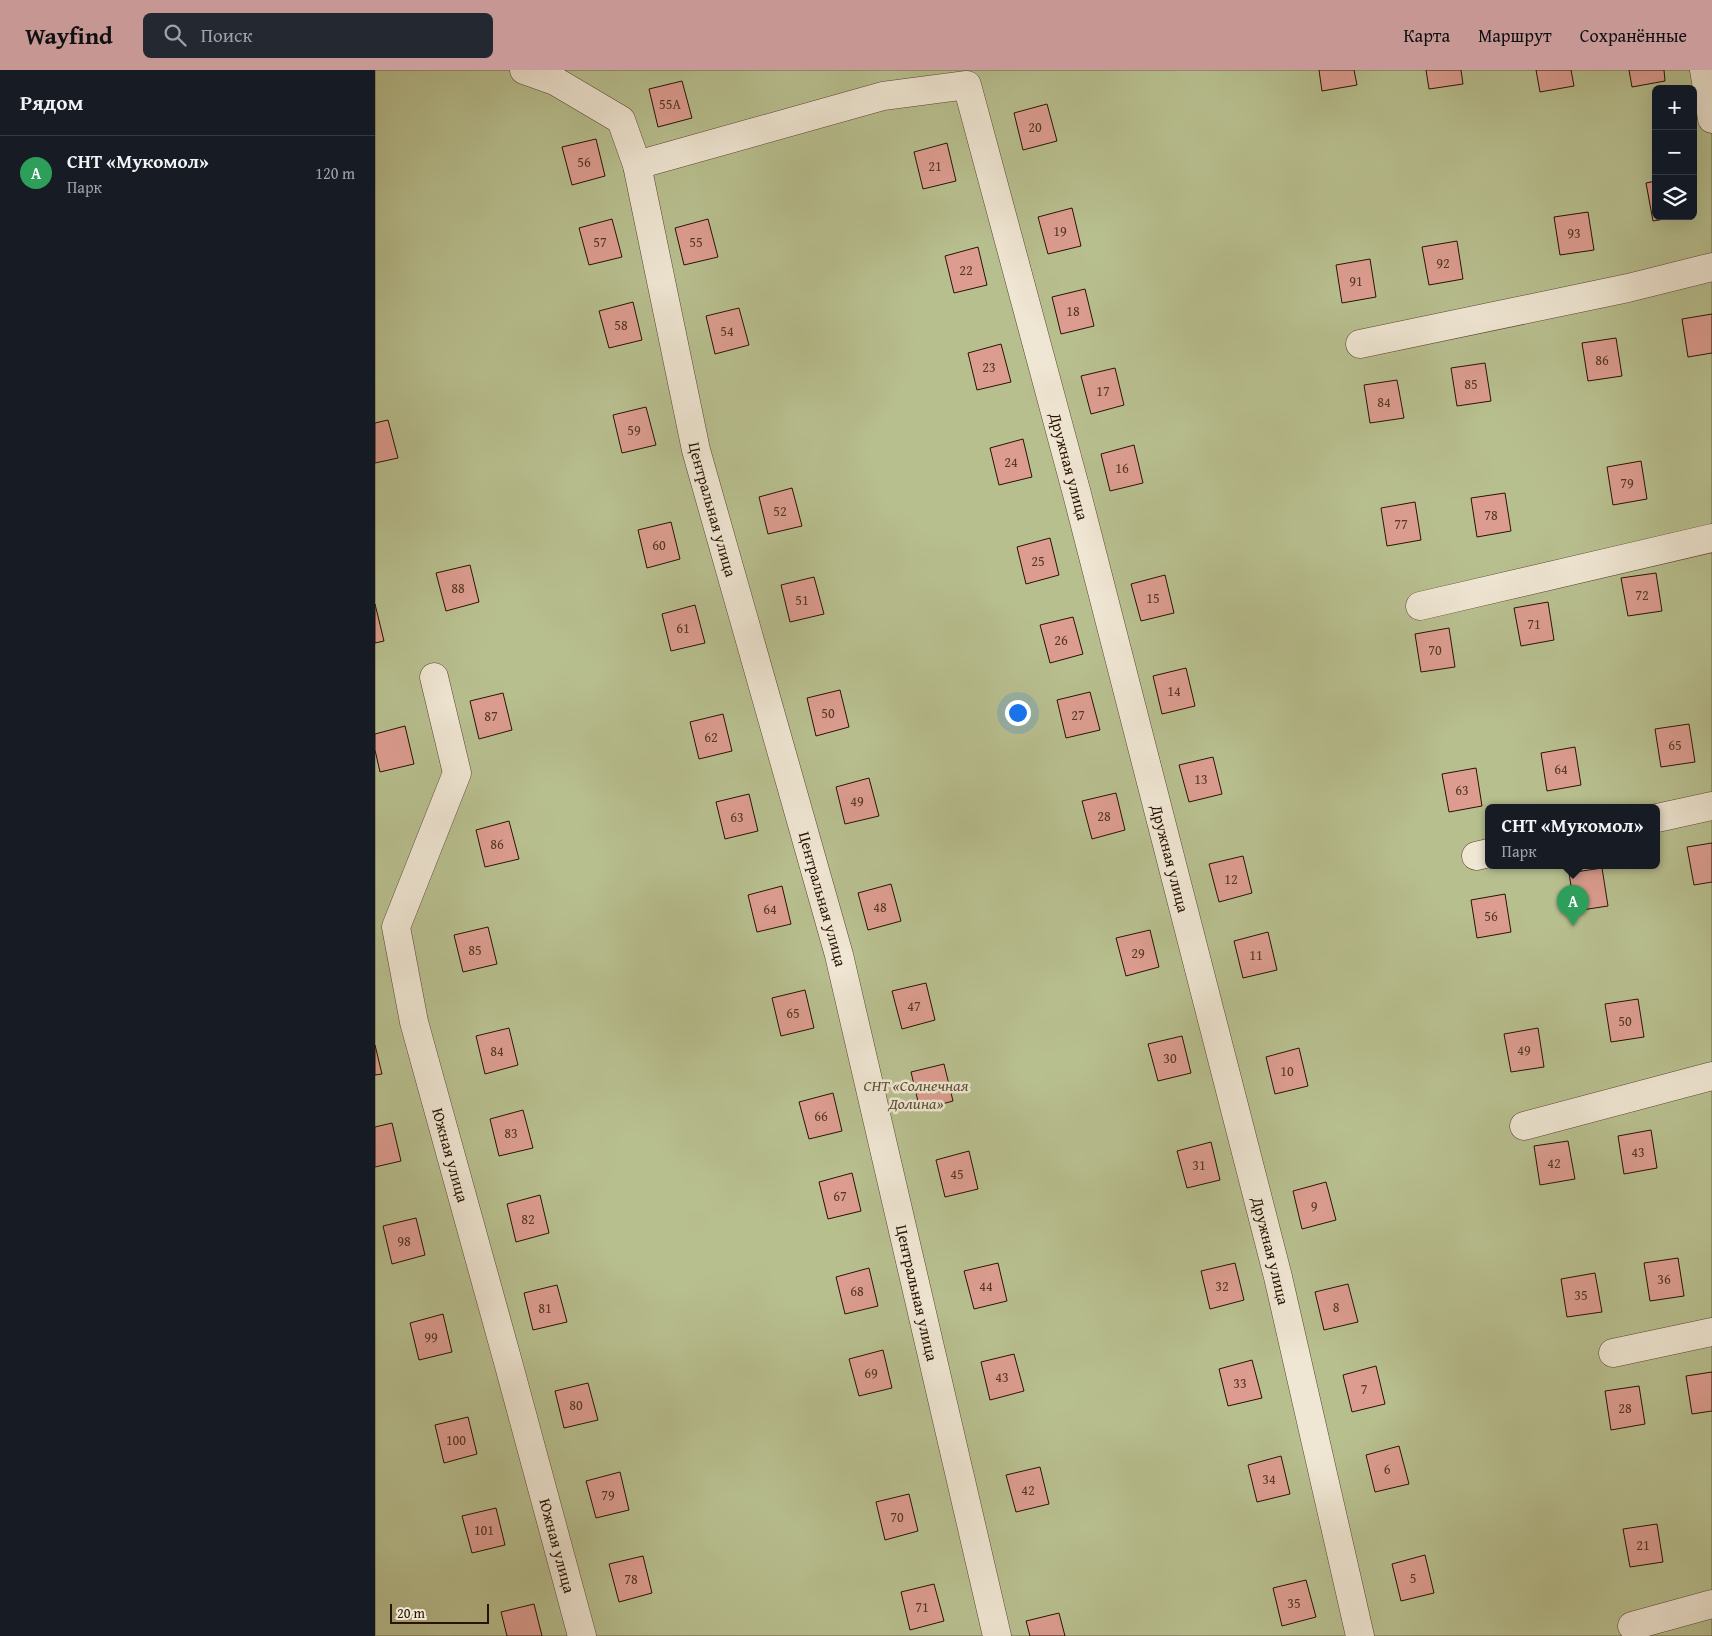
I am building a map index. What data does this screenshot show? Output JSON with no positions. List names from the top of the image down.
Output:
{
  "streets": {
    "street": ["Дружная улица", "Центральная улица", "Южная улица"]
  },
  "crossings": [
    ["Дружная улица", "Центральная улица"]
  ],
  "parks": ["СНТ «Солнечная Долина»"],
  "house_numbers": [
    "55А",
    "20",
    "56",
    "21",
    "19",
    "93",
    "57",
    "55",
    "92",
    "22",
    "91",
    "18",
    "58",
    "54",
    "86",
    "23",
    "85",
    "17",
    "84",
    "59",
    "24",
    "16",
    "79",
    "52",
    "78",
    "77",
    "60",
    "25",
    "88",
    "72",
    "15",
    "51",
    "71",
    "61",
    "26",
    "70",
    "14",
    "50",
    "27",
    "87",
    "62",
    "65",
    "64",
    "13",
    "63",
    "49",
    "28",
    "63",
    "86",
    "12",
    "48",
    "64",
    "56",
    "85",
    "29",
    "11",
    "47",
    "65",
    "50",
    "49",
    "84",
    "30",
    "10",
    "66",
    "83",
    "43",
    "42",
    "31",
    "45",
    "67",
    "9",
    "82",
    "98",
    "36",
    "44",
    "32",
    "68",
    "35",
    "8",
    "81",
    "99",
    "69",
    "43",
    "33",
    "7",
    "80",
    "28",
    "100",
    "6",
    "34",
    "42",
    "79",
    "70",
    "101",
    "21",
    "5",
    "78",
    "35",
    "71"
  ],
  "scale_bar": "20 m",
  "page": {
    "header": "Wayfind",
    "search": "Поиск",
    "nav": ["Карта", "Маршрут", "Сохранённые"],
    "heading": "Рядом",
    "map_buttons": ["+", "−"],
    "list": [
      {
        "mark": "A",
        "name": "СНТ «Мукомол»",
        "note": "Парк",
        "value": "120 m"
      }
    ],
    "popup": ["СНТ «Мукомол»", "Парк"],
    "pins": "A",
    "scale": "20 m"
  }
}
